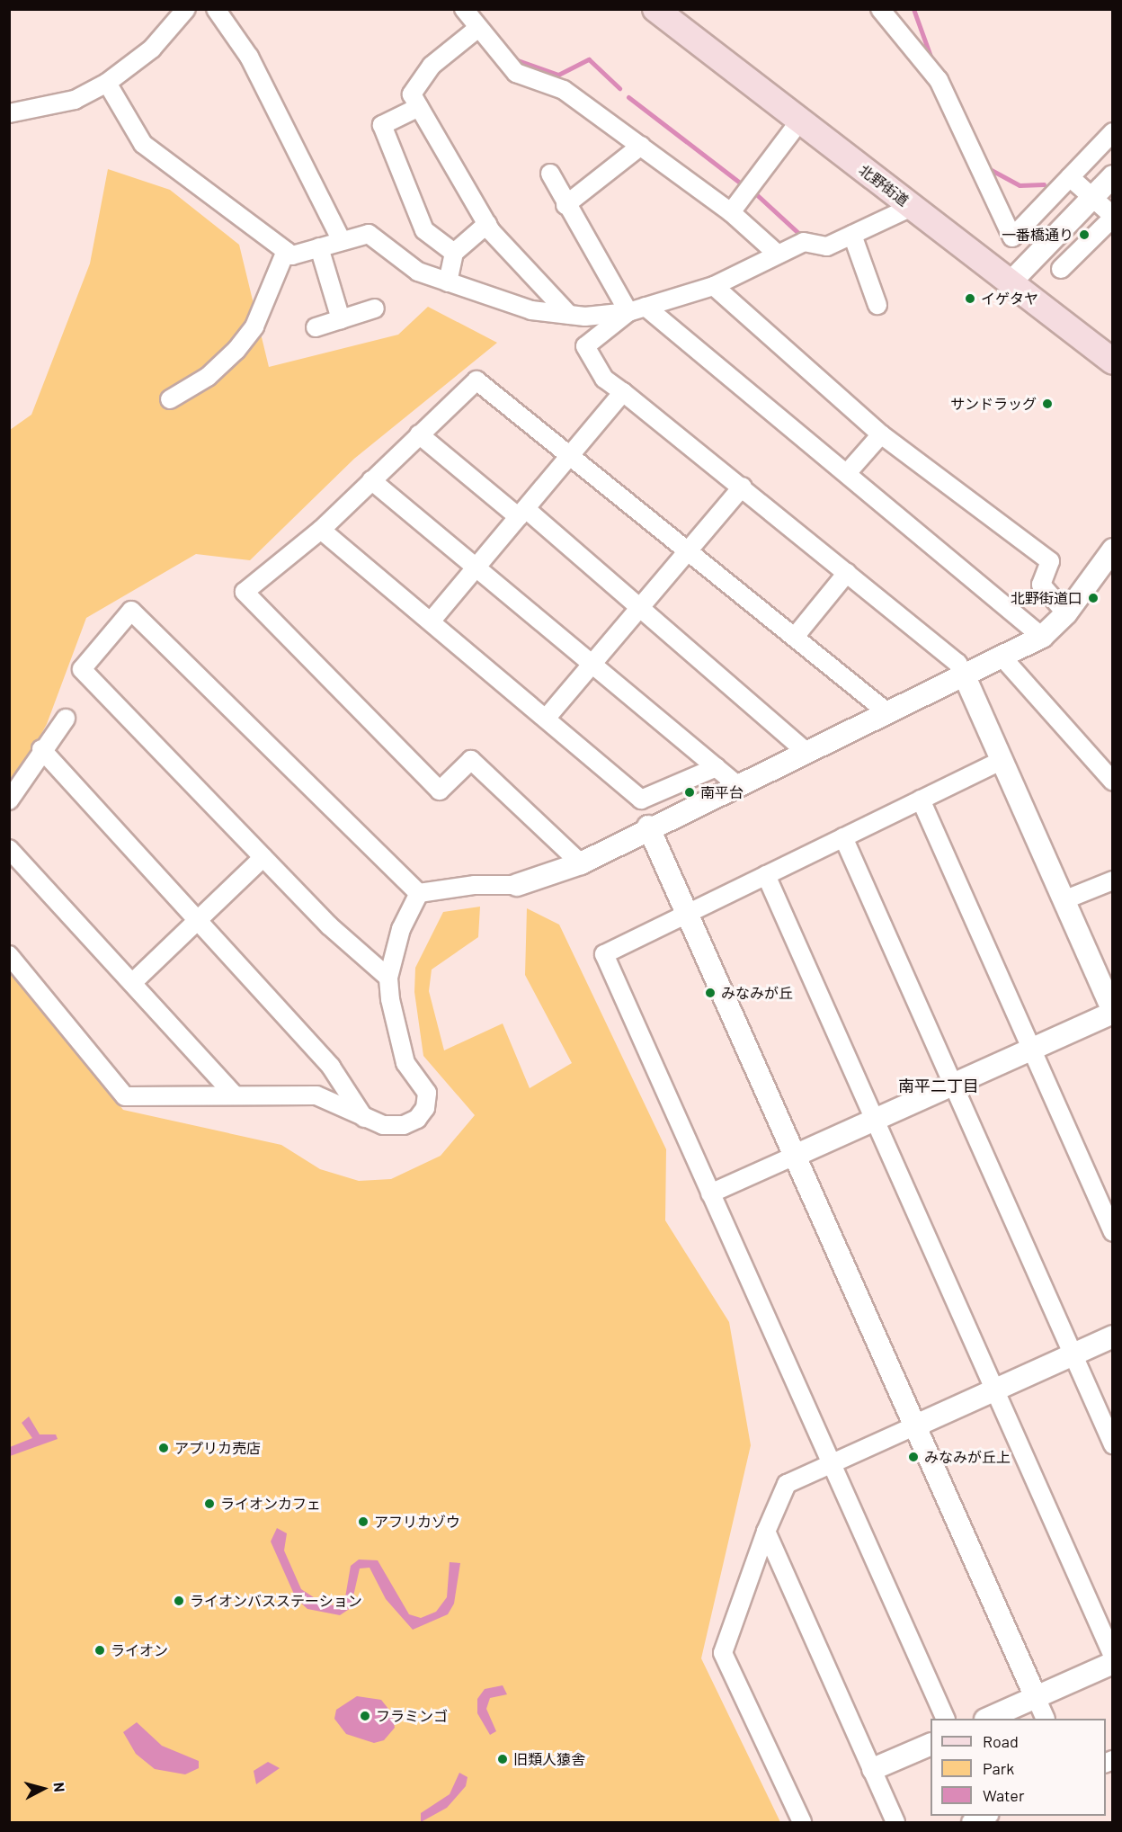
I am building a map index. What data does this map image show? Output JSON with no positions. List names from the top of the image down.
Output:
{
  "streets": {
    "main road": ["北野街道"]
  },
  "districts": ["南平二丁目"],
  "places": [
    "一番橋通り",
    "イゲタヤ",
    "サンドラッグ",
    "北野街道口",
    "南平台",
    "みなみが丘",
    "アプリカ売店",
    "みなみが丘上",
    "ライオンカフェ",
    "アフリカゾウ",
    "ライオンバスステーション",
    "ライオン",
    "フラミンゴ",
    "旧類人猿舎"
  ],
  "legend": ["Road", "Park", "Water"],
  "north": "right"
}
